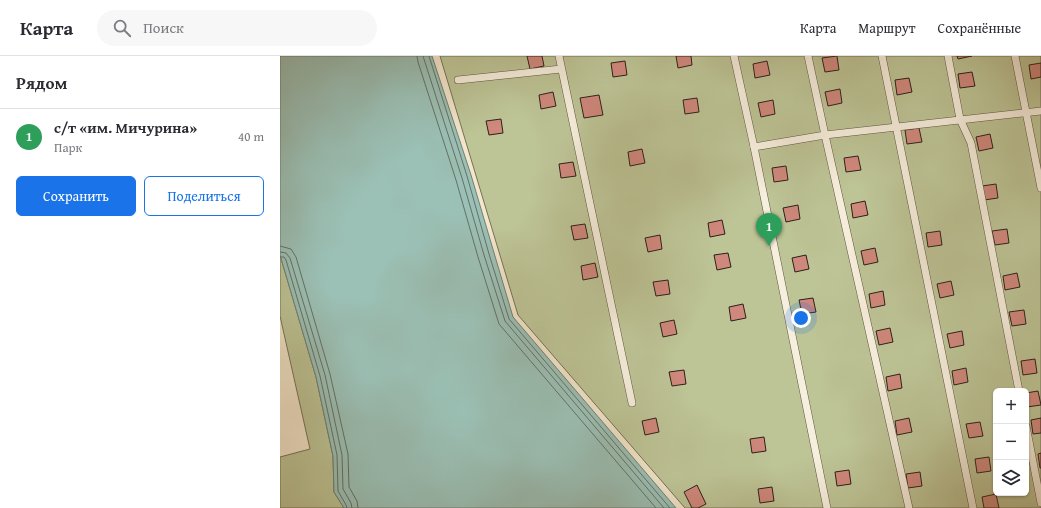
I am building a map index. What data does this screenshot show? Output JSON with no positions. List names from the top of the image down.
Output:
{
  "page": {
    "header": "Карта",
    "search": "Поиск",
    "nav": ["Карта", "Маршрут", "Сохранённые"],
    "heading": "Рядом",
    "list": [
      {
        "mark": "1",
        "name": "с/т «им. Мичурина»",
        "note": "Парк",
        "value": "40 m"
      }
    ],
    "buttons": ["Сохранить", "Поделиться"],
    "pins": "1",
    "map_buttons": ["+", "−"]
  }
}
